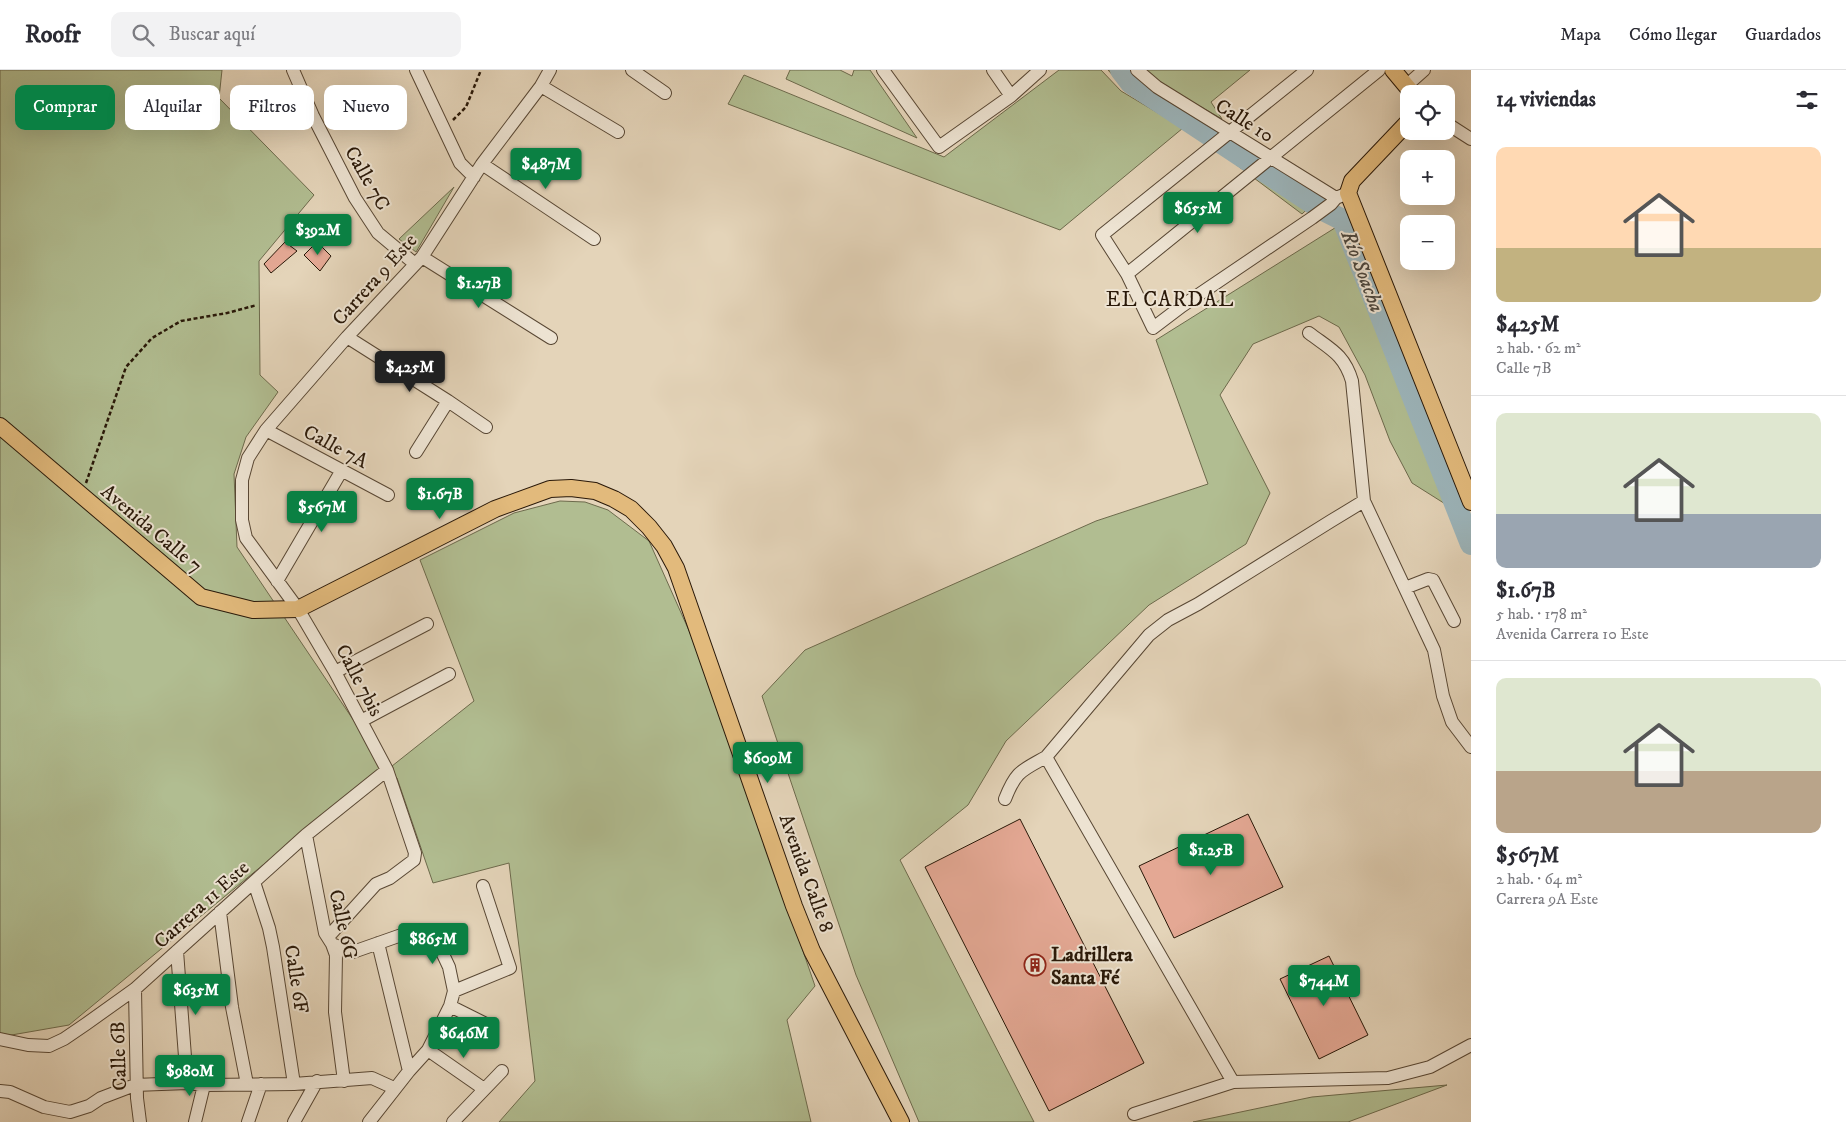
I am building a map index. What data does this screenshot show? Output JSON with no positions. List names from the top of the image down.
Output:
{
  "streets": {
    "main road": ["Avenida Calle 7", "Avenida Calle 8"],
    "street": [
      "Calle 10",
      "Calle 7C",
      "Carrera 9 Este",
      "Calle 7A",
      "Calle 7bis",
      "Carrera 11 Este",
      "Calle 6G",
      "Calle 6F",
      "Calle 6B"
    ]
  },
  "crossings": [
    ["Calle 7C", "Carrera 9 Este"],
    ["Carrera 9 Este", "Calle 7A"],
    ["Avenida Calle 7", "Calle 7bis"],
    ["Avenida Calle 7", "Avenida Calle 8"],
    ["Calle 7bis", "Avenida Calle 8"],
    ["Calle 7bis", "Carrera 11 Este"],
    ["Calle 7bis", "Calle 6G"],
    ["Carrera 11 Este", "Calle 6G"],
    ["Carrera 11 Este", "Calle 6F"],
    ["Carrera 11 Este", "Calle 6B"]
  ],
  "districts": ["EL CARDAL"],
  "water": ["Río Soacha"],
  "places": {
    "building": ["Ladrillera Santa Fé"]
  },
  "page": {
    "header": "Roofr",
    "search": "Buscar aquí",
    "nav": ["Mapa", "Cómo llegar", "Guardados"],
    "heading": "14 viviendas",
    "map_buttons": ["+", "−"],
    "chip": [
      "Comprar",
      "Alquilar",
      "Filtros",
      "Nuevo"
    ],
    "list": [
      {
        "name": "$425M",
        "note": "2 hab. · 62 m² · Calle 7B"
      },
      {
        "name": "$1.67B",
        "note": "5 hab. · 178 m² · Avenida Carrera 10 Este"
      },
      {
        "name": "$567M",
        "note": "2 hab. · 64 m² · Carrera 9A Este"
      }
    ],
    "price": [
      "$487M",
      "$655M",
      "$392M",
      "$1.27B",
      "$425M",
      "$1.67B",
      "$567M",
      "$609M",
      "$1.25B",
      "$865M",
      "$744M",
      "$635M",
      "$646M",
      "$980M"
    ]
  }
}
